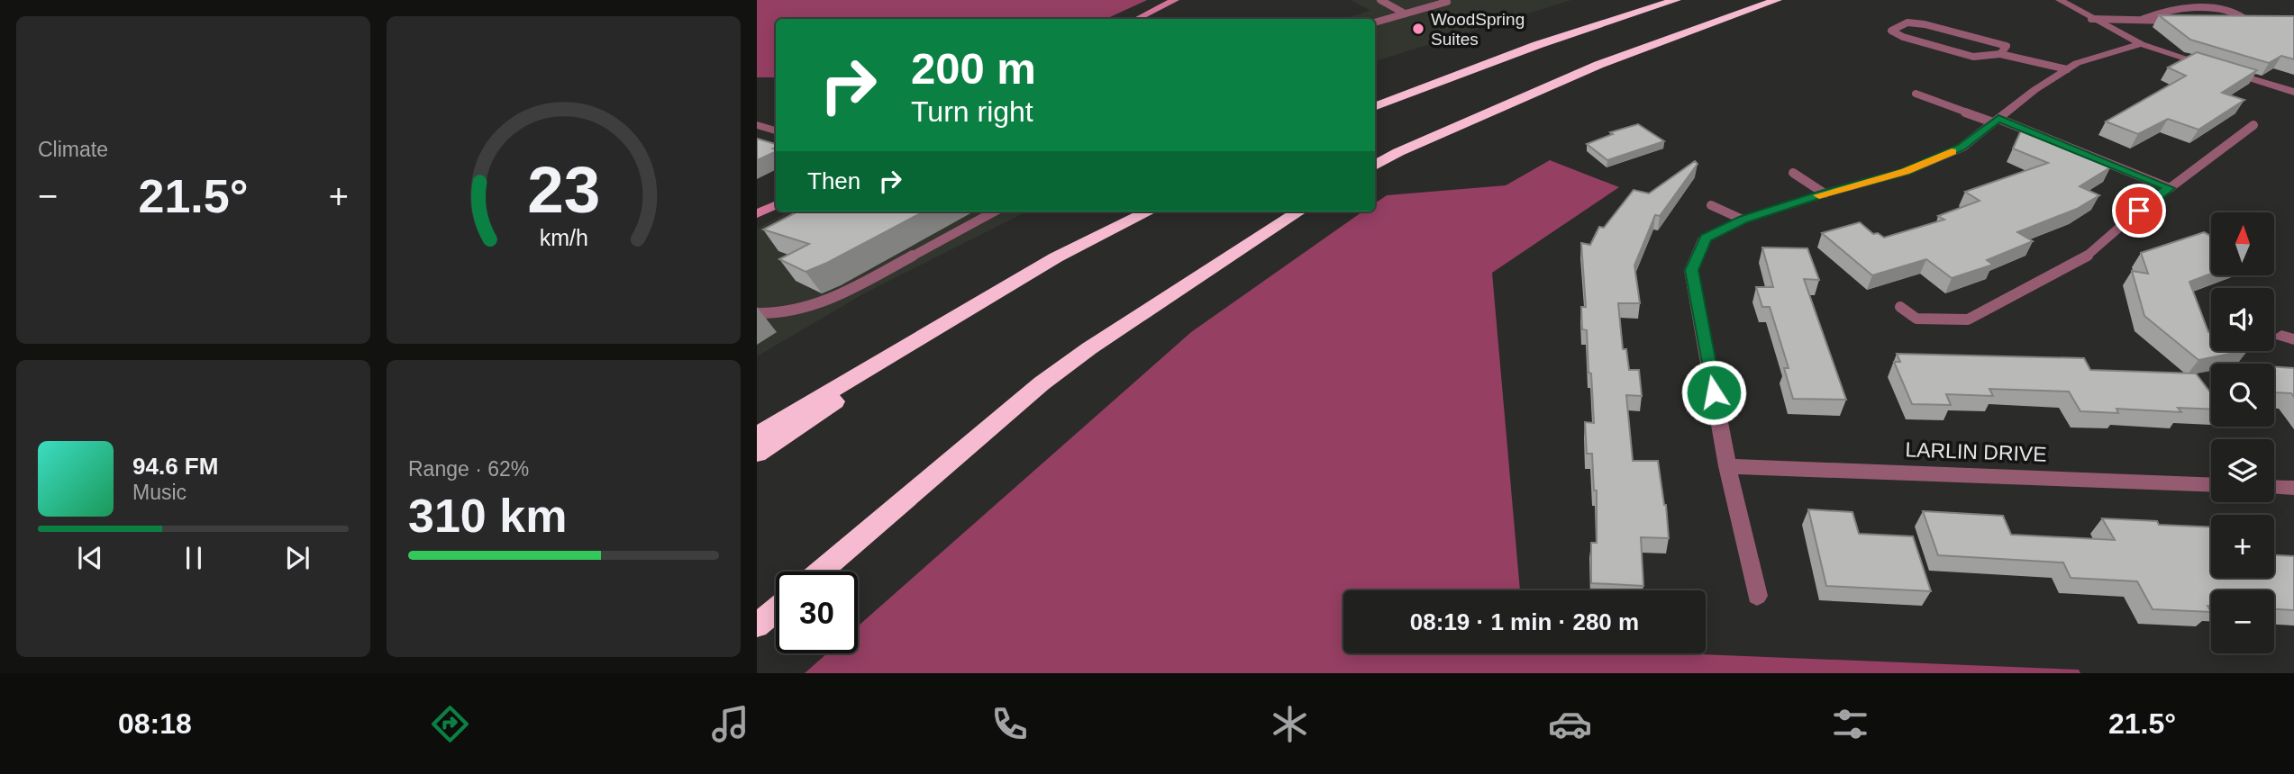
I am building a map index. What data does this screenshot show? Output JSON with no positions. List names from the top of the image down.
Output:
{
  "streets": {
    "street": ["LARLIN DRIVE"]
  },
  "places": ["WoodSpring Suites"],
  "north": "top",
  "page": {
    "tile": [
      "Climate",
      ["Range · 62%", "310 km"]
    ],
    "turn": ["200 m", "Turn right"],
    "then": "Then",
    "heat": ["−", "21.5°", "+"],
    "map_buttons": ["+", "−"],
    "song": ["94.6 FM", "Music"],
    "limit": "30",
    "trip": "08:19 · 1 min · 280 m",
    "tabs": ["08:18", "21.5°"],
    "gauge": ["23", "km/h"]
  }
}
